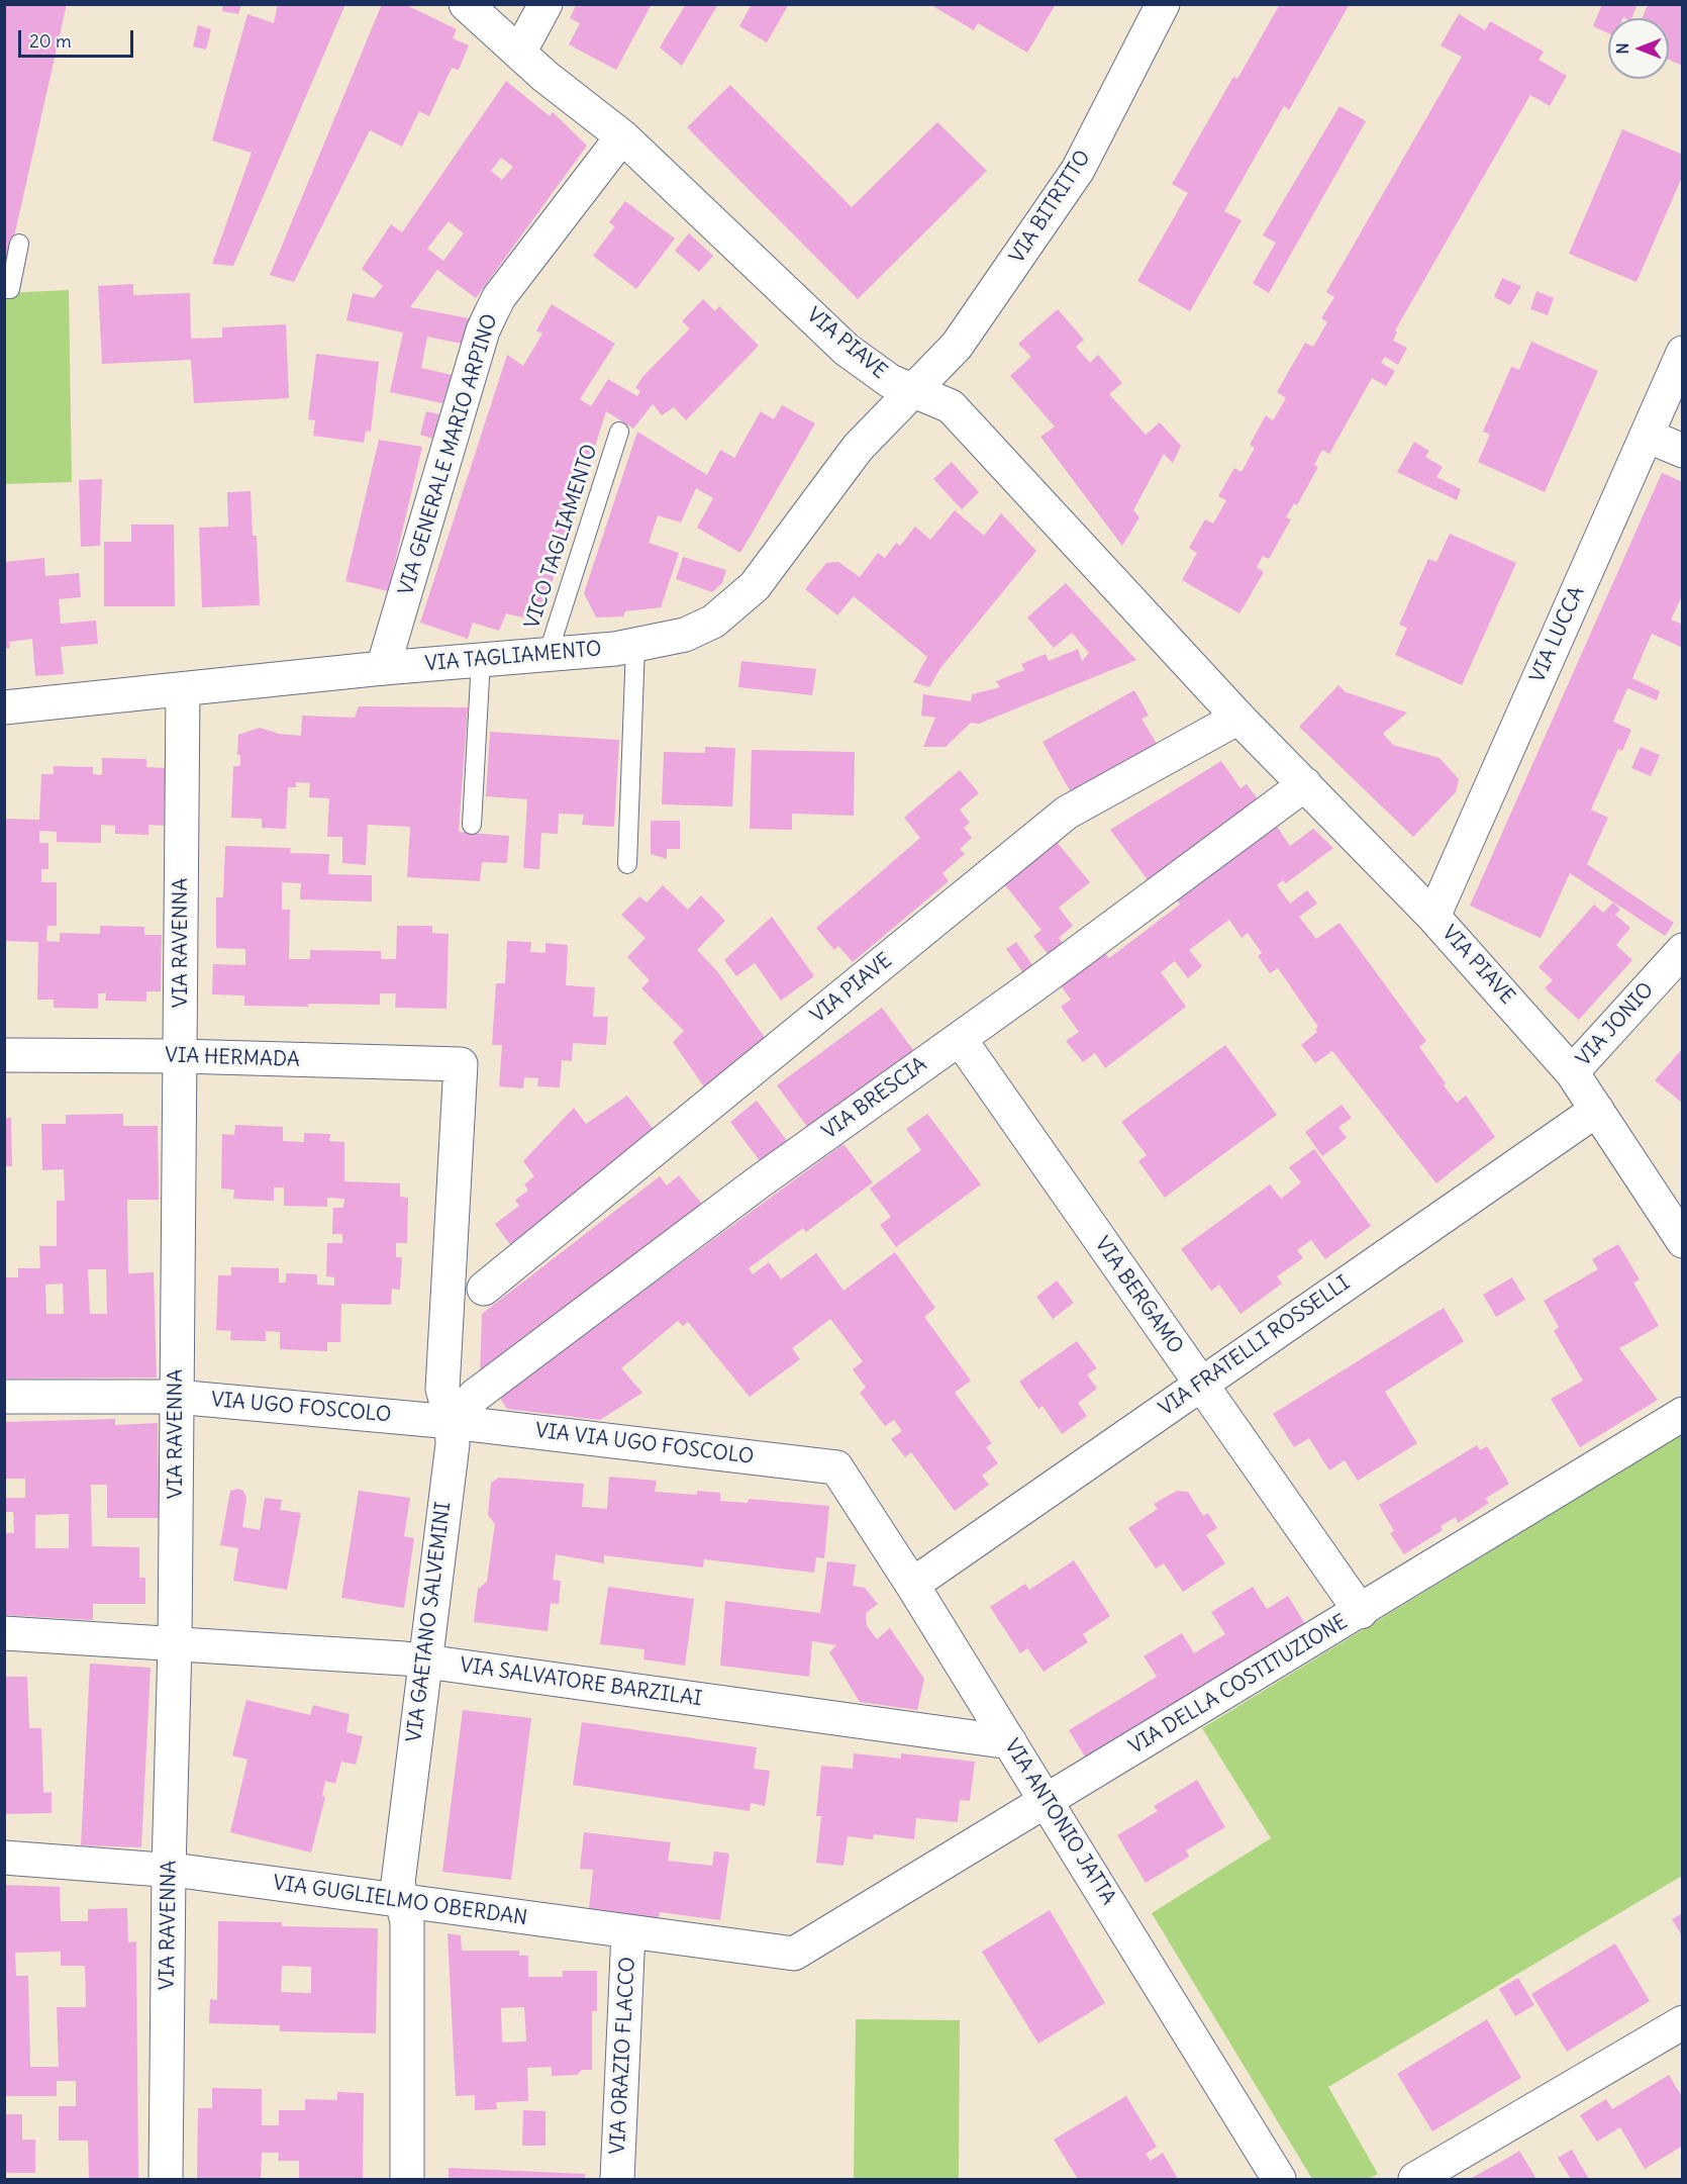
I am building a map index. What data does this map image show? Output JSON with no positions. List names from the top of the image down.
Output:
{
  "streets": {
    "street": [
      "VIA BITRITTO",
      "VIA PIAVE",
      "VIA GENERALE MARIO ARPINO",
      "VIA LUCCA",
      "VIA TAGLIAMENTO",
      "VIA RAVENNA",
      "VIA JONIO",
      "VIA HERMADA",
      "VIA BRESCIA",
      "VIA BERGAMO",
      "VIA FRATELLI ROSSELLI",
      "VIA UGO FOSCOLO",
      "VIA VIA UGO FOSCOLO",
      "VIA GAETANO SALVEMINI",
      "VIA SALVATORE BARZILAI",
      "VIA DELLA COSTITUZIONE",
      "VIA ANTONIO JATTA",
      "VIA GUGLIELMO OBERDAN",
      "VIA ORAZIO FLACCO"
    ],
    "lane": ["VICO TAGLIAMENTO"]
  },
  "crossings": [
    ["VIA BITRITTO", "VIA PIAVE"],
    ["VIA BITRITTO", "VIA TAGLIAMENTO"],
    ["VIA PIAVE", "VIA GENERALE MARIO ARPINO"],
    ["VIA PIAVE", "VIA LUCCA"],
    ["VIA PIAVE", "VIA TAGLIAMENTO"],
    ["VIA PIAVE", "VIA JONIO"],
    ["VIA PIAVE", "VIA BRESCIA"],
    ["VIA PIAVE", "VIA FRATELLI ROSSELLI"],
    ["VIA GENERALE MARIO ARPINO", "VIA TAGLIAMENTO"],
    ["VICO TAGLIAMENTO", "VIA TAGLIAMENTO"],
    ["VIA TAGLIAMENTO", "VIA RAVENNA"],
    ["VIA RAVENNA", "VIA HERMADA"],
    ["VIA RAVENNA", "VIA UGO FOSCOLO"],
    ["VIA RAVENNA", "VIA SALVATORE BARZILAI"],
    ["VIA RAVENNA", "VIA GUGLIELMO OBERDAN"],
    ["VIA HERMADA", "VIA GAETANO SALVEMINI"],
    ["VIA BRESCIA", "VIA BERGAMO"],
    ["VIA BRESCIA", "VIA UGO FOSCOLO"],
    ["VIA BRESCIA", "VIA VIA UGO FOSCOLO"],
    ["VIA BRESCIA", "VIA GAETANO SALVEMINI"],
    ["VIA BERGAMO", "VIA FRATELLI ROSSELLI"],
    ["VIA BERGAMO", "VIA DELLA COSTITUZIONE"],
    ["VIA FRATELLI ROSSELLI", "VIA ANTONIO JATTA"],
    ["VIA UGO FOSCOLO", "VIA VIA UGO FOSCOLO"],
    ["VIA UGO FOSCOLO", "VIA GAETANO SALVEMINI"],
    ["VIA VIA UGO FOSCOLO", "VIA GAETANO SALVEMINI"],
    ["VIA VIA UGO FOSCOLO", "VIA ANTONIO JATTA"],
    ["VIA GAETANO SALVEMINI", "VIA SALVATORE BARZILAI"],
    ["VIA GAETANO SALVEMINI", "VIA GUGLIELMO OBERDAN"],
    ["VIA SALVATORE BARZILAI", "VIA ANTONIO JATTA"],
    ["VIA DELLA COSTITUZIONE", "VIA ANTONIO JATTA"],
    ["VIA DELLA COSTITUZIONE", "VIA GUGLIELMO OBERDAN"],
    ["VIA GUGLIELMO OBERDAN", "VIA ORAZIO FLACCO"]
  ],
  "scale_bar": "20 m",
  "north": "left"
}
